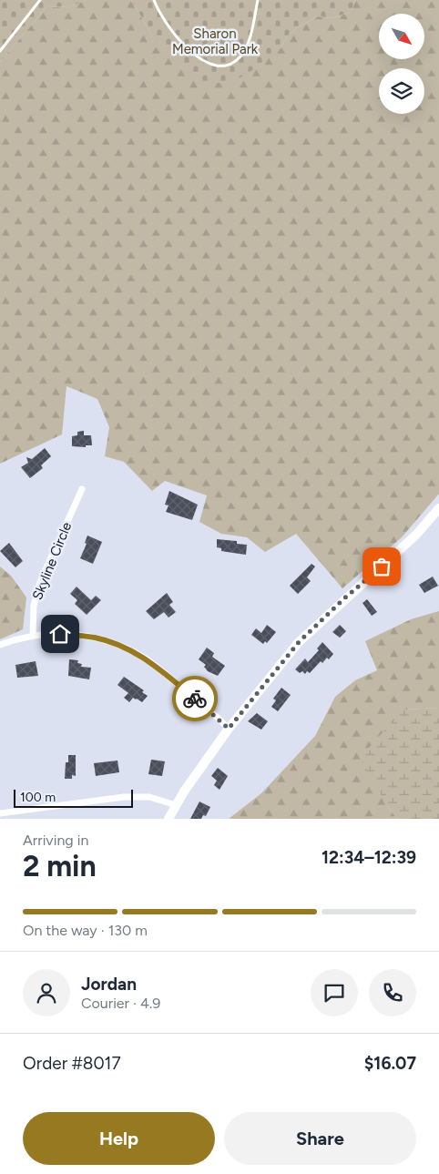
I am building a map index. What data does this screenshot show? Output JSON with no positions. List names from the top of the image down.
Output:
{
  "streets": {
    "street": ["Skyline Circle"]
  },
  "parks": ["Sharon Memorial Park"],
  "scale_bar": "100 m",
  "north": "bottom right",
  "page": {
    "scale": "100 m",
    "heading": ["2 min", "Arriving in", "12:34–12:39"],
    "panel": [
      "Jordan",
      "Courier · 4.9",
      "Order #8017",
      "$16.07"
    ],
    "bar": "On the way · 130 m",
    "buttons": ["Help", "Share"]
  }
}
